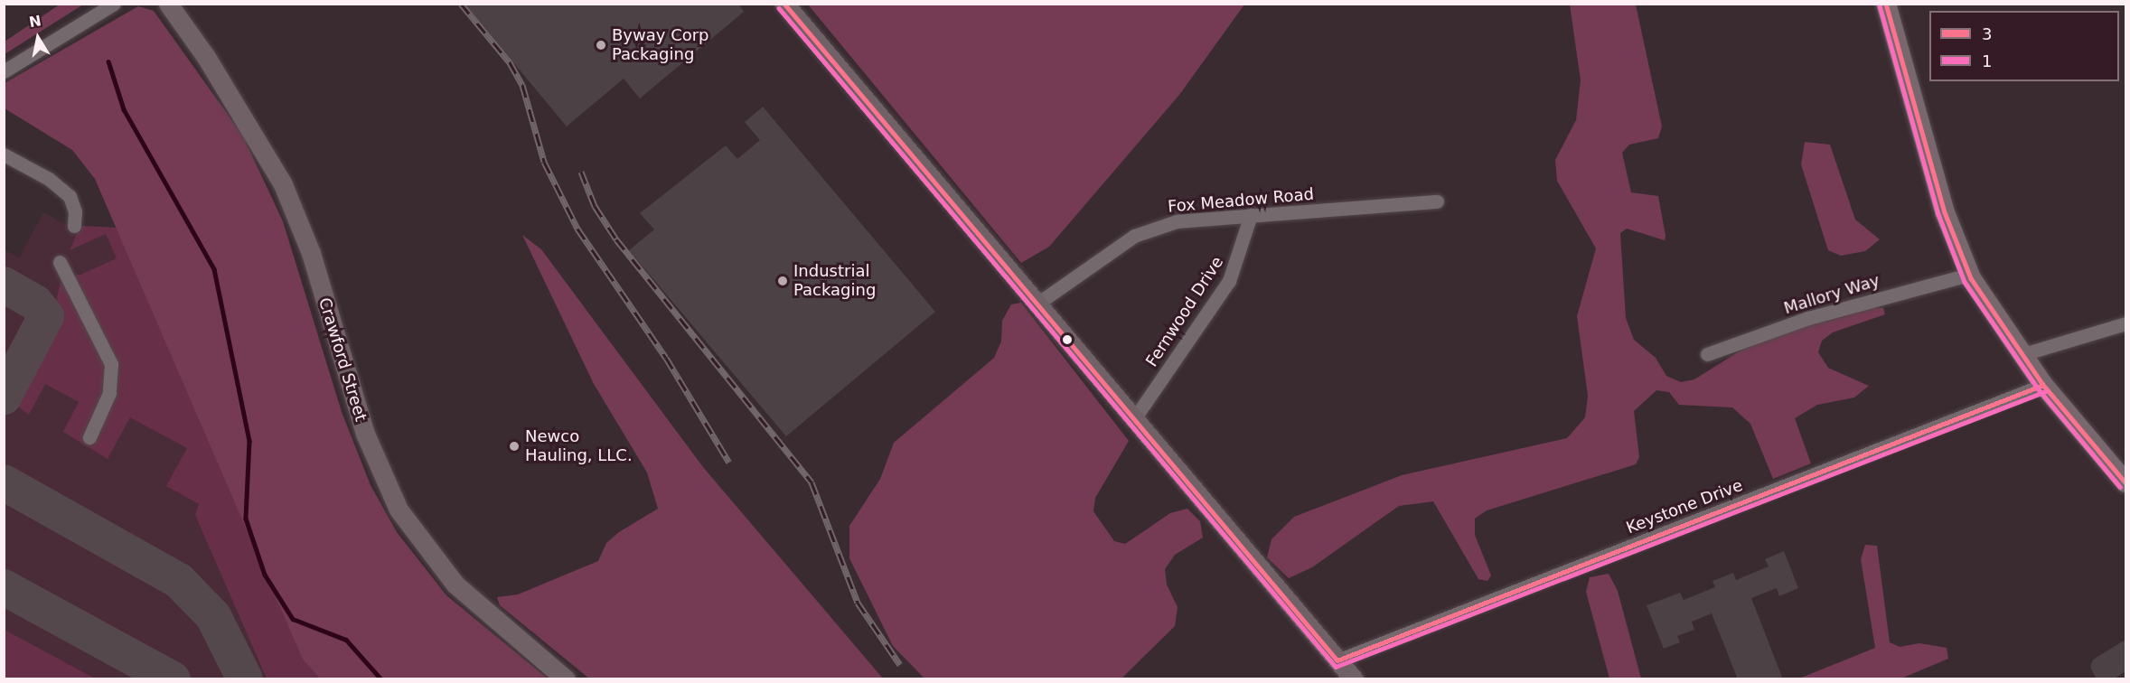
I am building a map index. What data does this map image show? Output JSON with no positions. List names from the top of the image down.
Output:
{
  "streets": {
    "street": [
      "Fox Meadow Road",
      "Mallory Way",
      "Fernwood Drive",
      "Crawford Street",
      "Keystone Drive"
    ]
  },
  "crossings": [
    ["Fox Meadow Road", "Fernwood Drive"]
  ],
  "places": ["Byway Corp Packaging", "Industrial Packaging", "Newco Hauling, LLC."],
  "lines": ["transit line 3", "transit line 1"],
  "legend": ["3", "1"],
  "north": "top"
}
